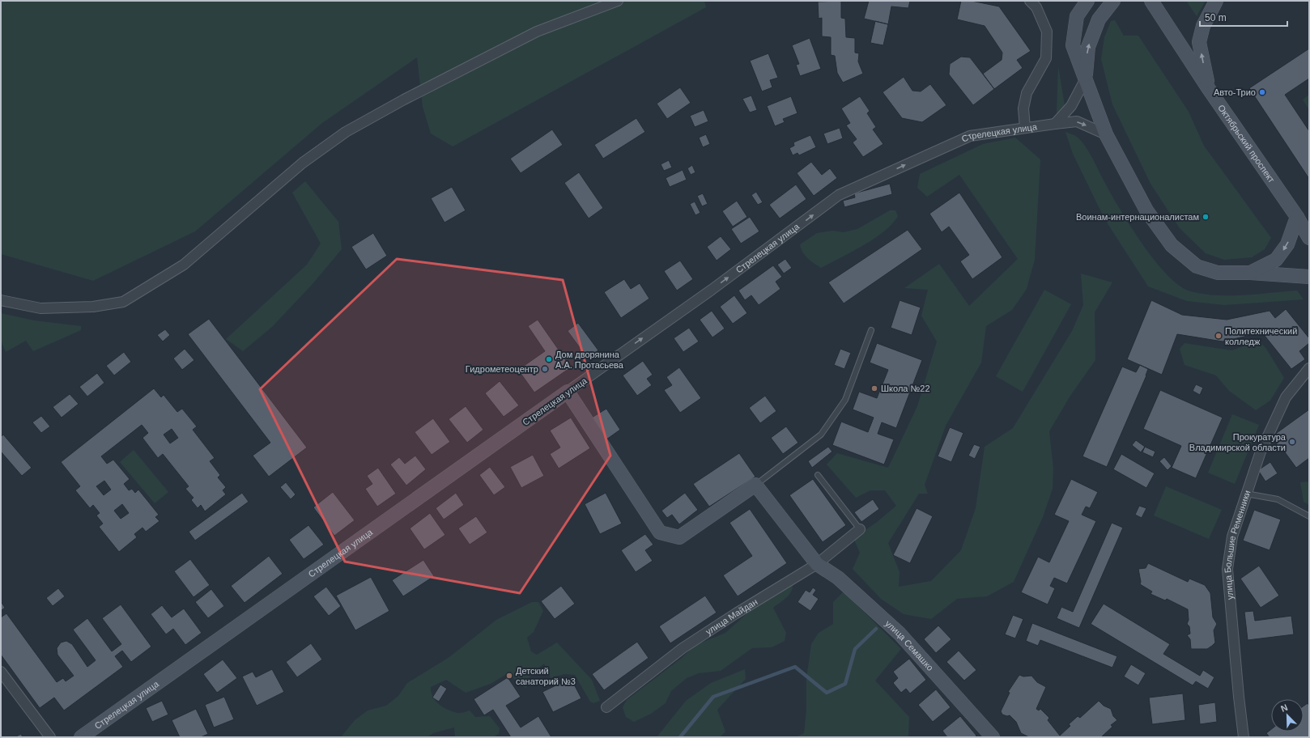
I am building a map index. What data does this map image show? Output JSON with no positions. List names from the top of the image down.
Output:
{
  "streets": {
    "street": [
      "Стрелецкая улица",
      "Октябрьский проспект",
      "улица Большие Ременники",
      "улица Майдан",
      "улица Семашко"
    ]
  },
  "crossings": [
    ["улица Майдан", "улица Семашко"]
  ],
  "one_way": ["Стрелецкая улица"],
  "places": [
    "Авто-Трио",
    "Воинам-интернационалистам",
    "Политехнический колледж",
    "Дом дворянина А.А. Протасьева",
    "Гидрометеоцентр",
    "Школа №22",
    "Прокуратура Владимирской области",
    "Детский санаторий №3"
  ],
  "scale_bar": "50 m",
  "north": "top left"
}
